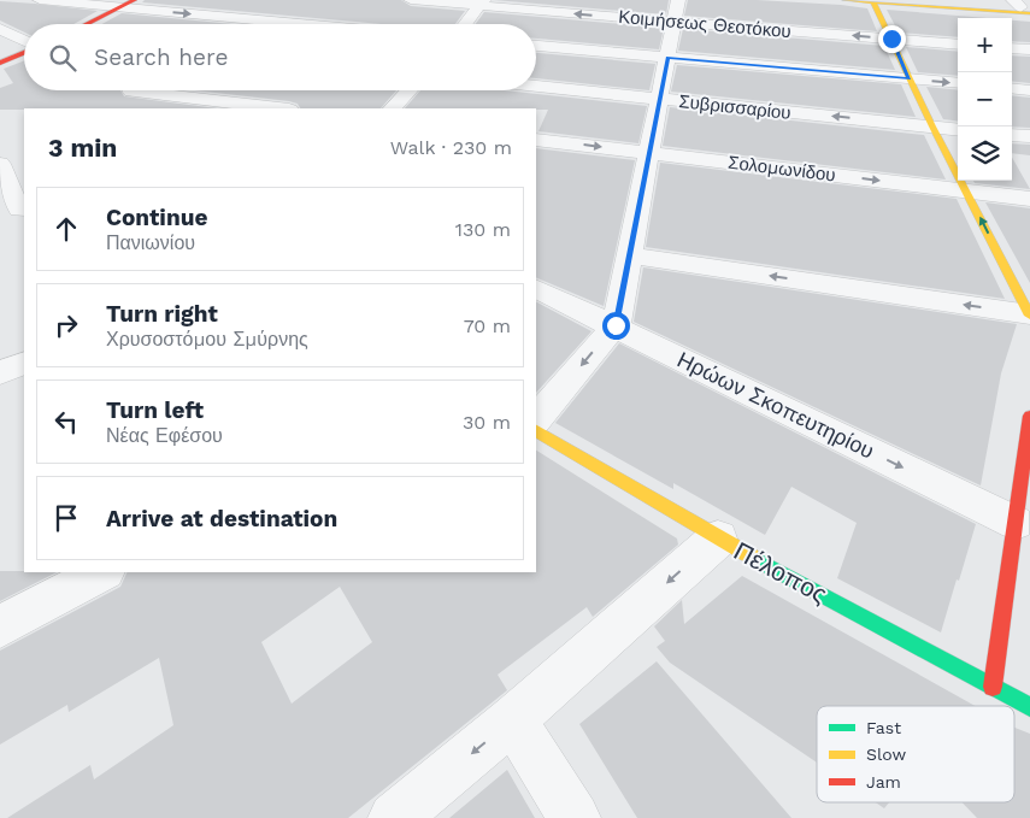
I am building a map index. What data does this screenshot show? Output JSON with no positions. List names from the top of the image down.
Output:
{
  "streets": {
    "street": [
      "Κοιμήσεως Θεοτόκου",
      "Συβρισσαρίου",
      "Σολομωνίδου",
      "Ηρώων Σκοπευτηρίου",
      "Πέλοπος"
    ]
  },
  "legend": ["Fast", "Slow", "Jam"],
  "page": {
    "map_buttons": ["+", "−"],
    "search": "Search here",
    "heading": ["3 min", "Walk · 230 m"],
    "list": [
      ["Continue", "Πανιωνίου", "130 m"],
      ["Turn right", "Χρυσοστόμου Σμύρνης", "70 m"],
      ["Turn left", "Νέας Εφέσου", "30 m"],
      "Arrive at destination"
    ]
  }
}
